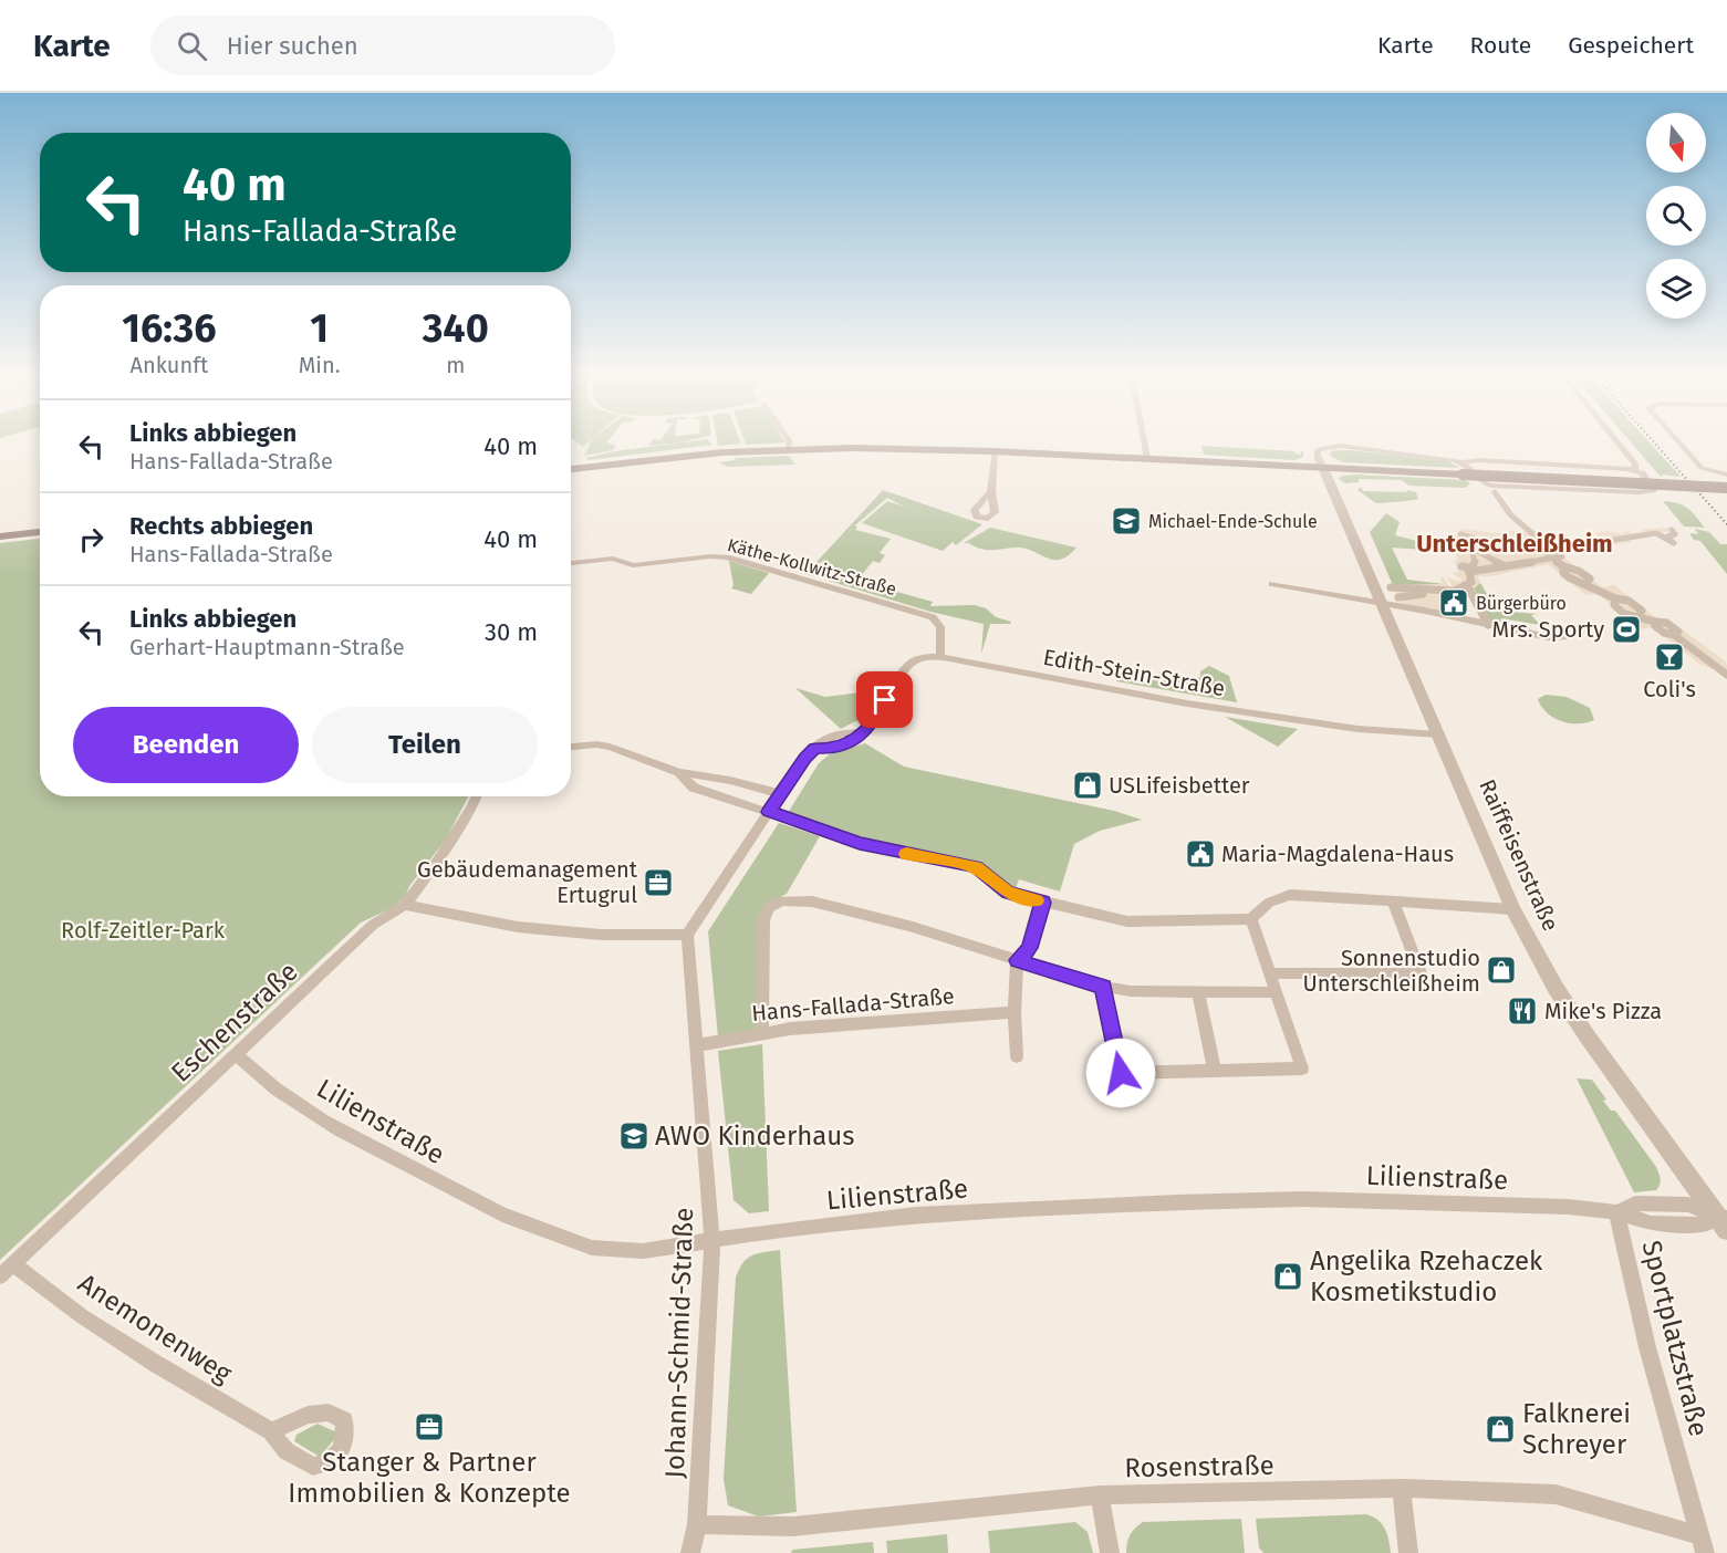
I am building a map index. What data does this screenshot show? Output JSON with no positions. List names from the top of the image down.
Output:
{
  "streets": {
    "street": [
      "Käthe-Kollwitz-Straße",
      "Edith-Stein-Straße",
      "Raiffeisenstraße",
      "Hans-Fallada-Straße",
      "Eschenstraße",
      "Lilienstraße",
      "Anemonenweg",
      "Sportplatzstraße",
      "Johann-Schmid-Straße",
      "Rosenstraße"
    ]
  },
  "crossings": [
    ["Käthe-Kollwitz-Straße", "Edith-Stein-Straße"],
    ["Edith-Stein-Straße", "Raiffeisenstraße"],
    ["Edith-Stein-Straße", "Johann-Schmid-Straße"],
    ["Raiffeisenstraße", "Lilienstraße"],
    ["Hans-Fallada-Straße", "Johann-Schmid-Straße"],
    ["Eschenstraße", "Lilienstraße"],
    ["Eschenstraße", "Anemonenweg"],
    ["Lilienstraße", "Sportplatzstraße"],
    ["Lilienstraße", "Johann-Schmid-Straße"],
    ["Sportplatzstraße", "Rosenstraße"],
    ["Johann-Schmid-Straße", "Rosenstraße"]
  ],
  "districts": ["Unterschleißheim"],
  "parks": ["Rolf-Zeitler-Park"],
  "places": {
    "school or university": ["Michael-Ende-Schule", "AWO Kinderhaus"],
    "public building": ["Bürgerbüro", "Maria-Magdalena-Haus"],
    "sports": ["Mrs. Sporty"],
    "bar": ["Coli's"],
    "shop": [
      "USLifeisbetter",
      "Sonnenstudio Unterschleißheim",
      "Angelika Rzehaczek Kosmetikstudio",
      "Falknerei Schreyer"
    ],
    "office": ["Gebäudemanagement Ertugrul", "Stanger & Partner Immobilien & Konzepte"],
    "restaurant": ["Mike's Pizza"]
  },
  "north": "bottom",
  "page": {
    "header": "Karte",
    "search": "Hier suchen",
    "nav": ["Karte", "Route", "Gespeichert"],
    "turn": ["40 m", "Hans-Fallada-Straße"],
    "eta": [
      "16:36",
      "Ankunft",
      "1",
      "Min.",
      "340",
      "m"
    ],
    "list": [
      {
        "name": "Links abbiegen",
        "note": "Hans-Fallada-Straße",
        "value": "40 m"
      },
      {
        "name": "Rechts abbiegen",
        "note": "Hans-Fallada-Straße",
        "value": "40 m"
      },
      {
        "name": "Links abbiegen",
        "note": "Gerhart-Hauptmann-Straße",
        "value": "30 m"
      }
    ],
    "buttons": ["Beenden", "Teilen"]
  }
}
